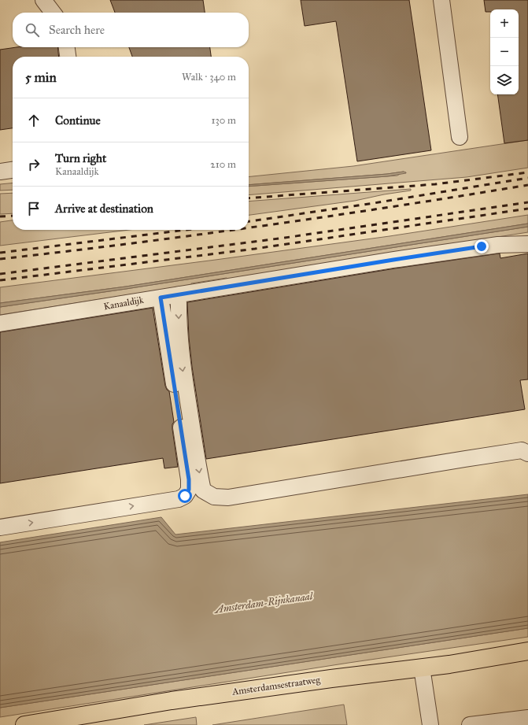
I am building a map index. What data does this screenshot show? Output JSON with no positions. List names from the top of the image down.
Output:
{
  "streets": {
    "main road": ["Amsterdamsestraatweg"],
    "street": ["Kanaaldijk"]
  },
  "water": ["Amsterdam-Rijnkanaal"],
  "page": {
    "map_buttons": ["+", "−"],
    "search": "Search here",
    "heading": ["5 min", "Walk · 340 m"],
    "list": [
      ["Continue", "130 m"],
      ["Turn right", "Kanaaldijk", "210 m"],
      "Arrive at destination"
    ]
  }
}
